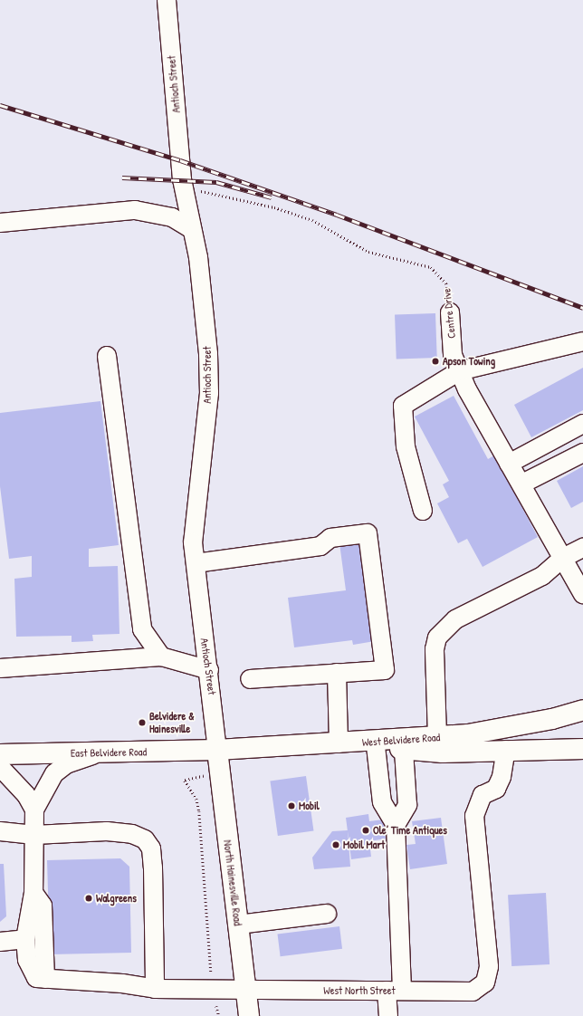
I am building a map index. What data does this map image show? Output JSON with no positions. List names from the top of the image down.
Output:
{
  "streets": {
    "main road": ["West Belvidere Road", "East Belvidere Road", "North Hainesville Road"],
    "street": ["Antioch Street", "Centre Drive", "West North Street"]
  },
  "crossings": [
    ["Antioch Street", "Centre Drive"],
    ["Antioch Street", "West Belvidere Road"],
    ["Antioch Street", "East Belvidere Road"],
    ["Antioch Street", "North Hainesville Road"],
    ["West Belvidere Road", "East Belvidere Road"],
    ["West Belvidere Road", "North Hainesville Road"],
    ["East Belvidere Road", "North Hainesville Road"],
    ["North Hainesville Road", "West North Street"]
  ],
  "places": [
    "Apson Towing",
    "Belvidere & Hainesville",
    "Mobil",
    "Ole’ Time Antiques",
    "Mobil Mart",
    "Walgreens"
  ]
}
